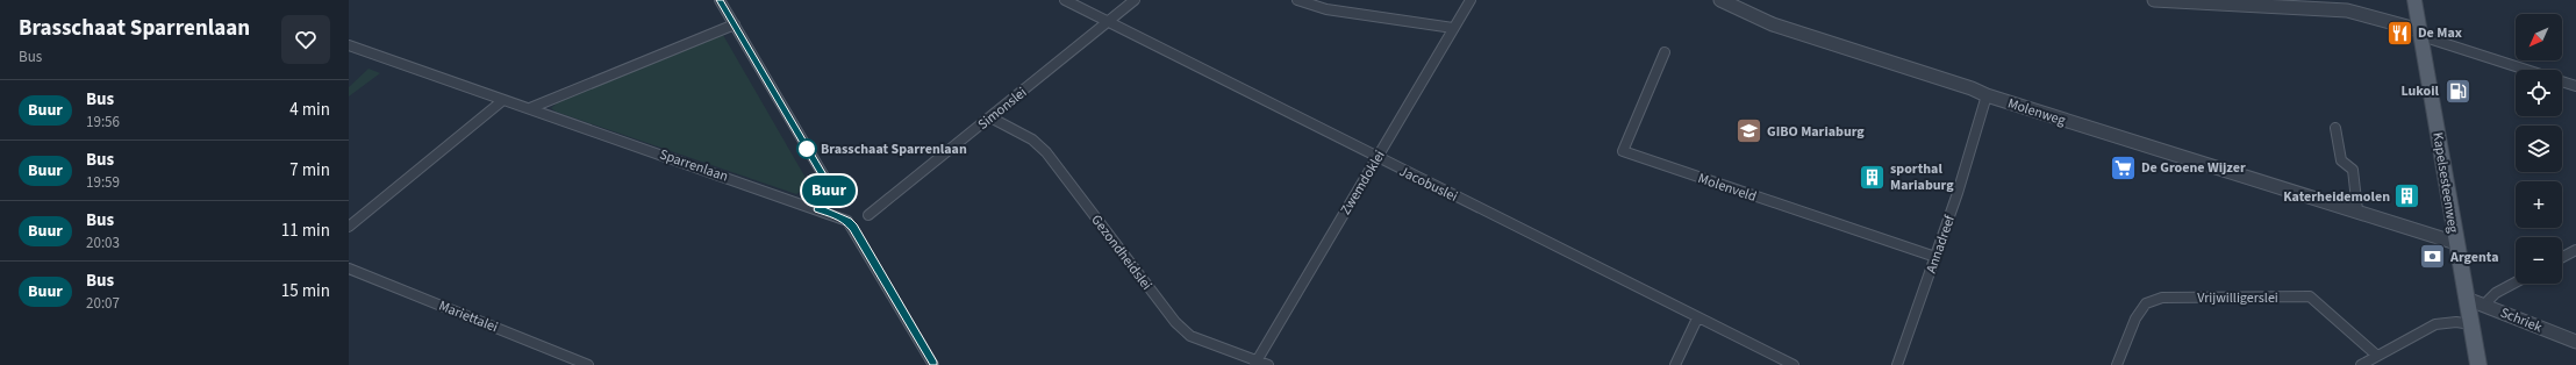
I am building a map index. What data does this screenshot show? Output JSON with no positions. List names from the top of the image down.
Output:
{
  "streets": {
    "main road": ["Kapelsesteenweg"],
    "street": [
      "Simonslei",
      "Molenweg",
      "Sparrenlaan",
      "Zwemdoklei",
      "Jacobuslei",
      "Molenveld",
      "Annadreef",
      "Gezondheidslei",
      "Vrijwilligerslei",
      "Mariettalei",
      "Schriek"
    ]
  },
  "crossings": [
    ["Simonslei", "Jacobuslei"],
    ["Simonslei", "Gezondheidslei"],
    ["Molenweg", "Kapelsesteenweg"],
    ["Molenweg", "Annadreef"],
    ["Zwemdoklei", "Jacobuslei"],
    ["Zwemdoklei", "Gezondheidslei"],
    ["Kapelsesteenweg", "Schriek"],
    ["Molenveld", "Annadreef"]
  ],
  "places": {
    "restaurant": ["De Max"],
    "fuel station": ["Lukoil"],
    "school or university": ["GIBO Mariaburg"],
    "other": ["Brasschaat Sparrenlaan"],
    "supermarket": ["De Groene Wijzer"],
    "building": ["sporthal Mariaburg", "Katerheidemolen"],
    "bank": ["Argenta"]
  },
  "lines": ["bus line Buur"],
  "north": "bottom left",
  "page": {
    "heading": ["Brasschaat Sparrenlaan", "Bus"],
    "on_map": "Buur",
    "map_buttons": ["+", "−"],
    "list": [
      {
        "mark": "Buur",
        "name": "Bus",
        "note": "19:56",
        "value": "4 min"
      },
      {
        "mark": "Buur",
        "name": "Bus",
        "note": "19:59",
        "value": "7 min"
      },
      {
        "mark": "Buur",
        "name": "Bus",
        "note": "20:03",
        "value": "11 min"
      },
      {
        "mark": "Buur",
        "name": "Bus",
        "note": "20:07",
        "value": "15 min"
      }
    ]
  }
}
